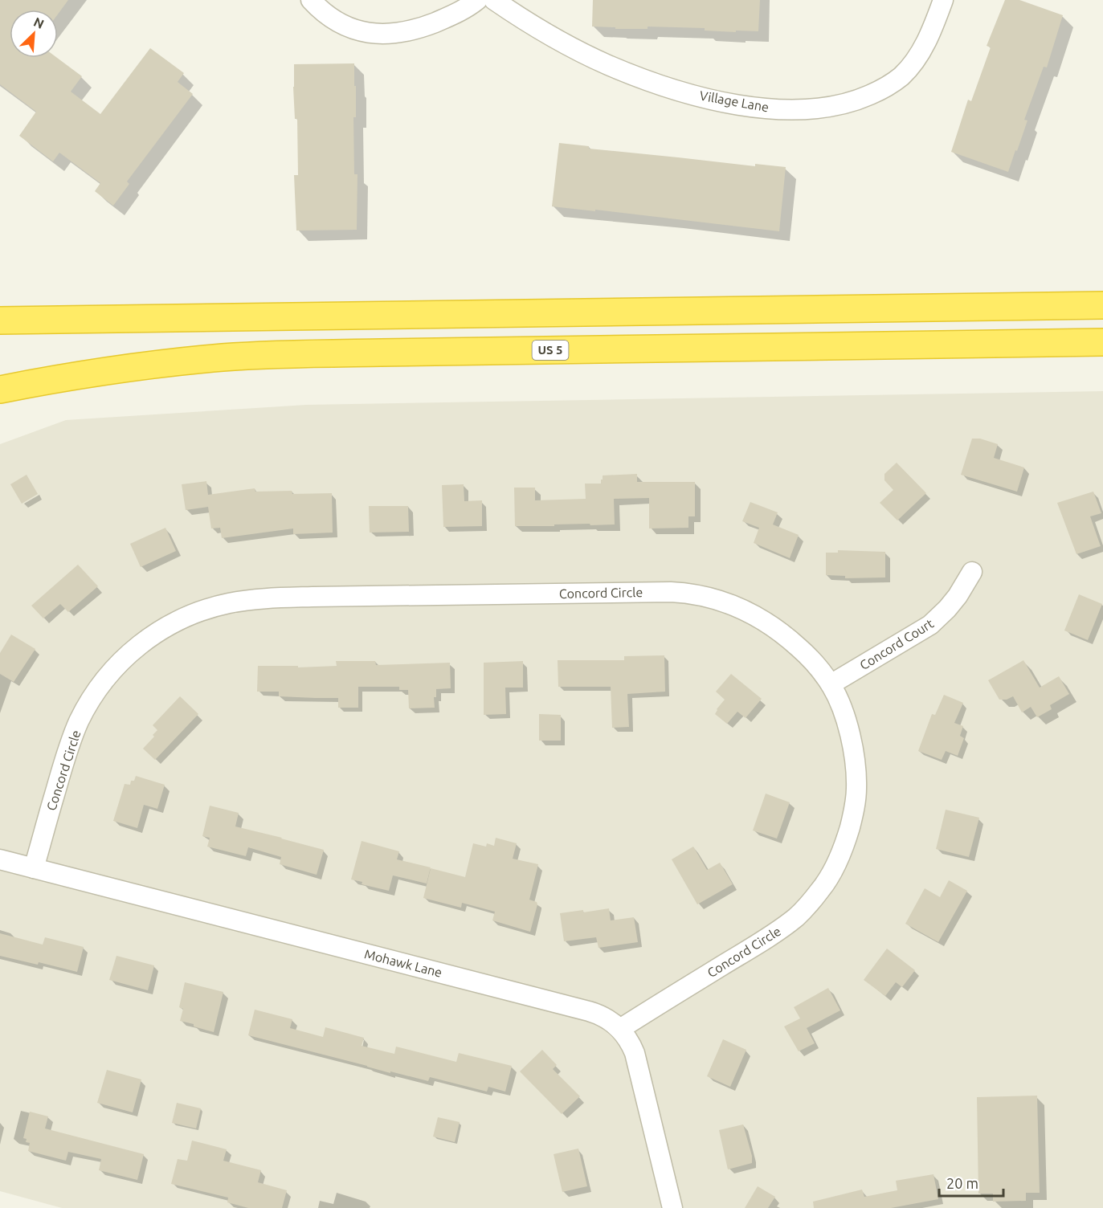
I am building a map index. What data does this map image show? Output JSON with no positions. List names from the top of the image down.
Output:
{
  "streets": {
    "highway": ["US 5"],
    "street": [
      "Village Lane",
      "Concord Circle",
      "Concord Court",
      "Mohawk Lane"
    ]
  },
  "crossings": [
    ["Concord Circle", "Concord Court"],
    ["Concord Circle", "Mohawk Lane"]
  ],
  "scale_bar": "20 m",
  "north": "top right"
}
